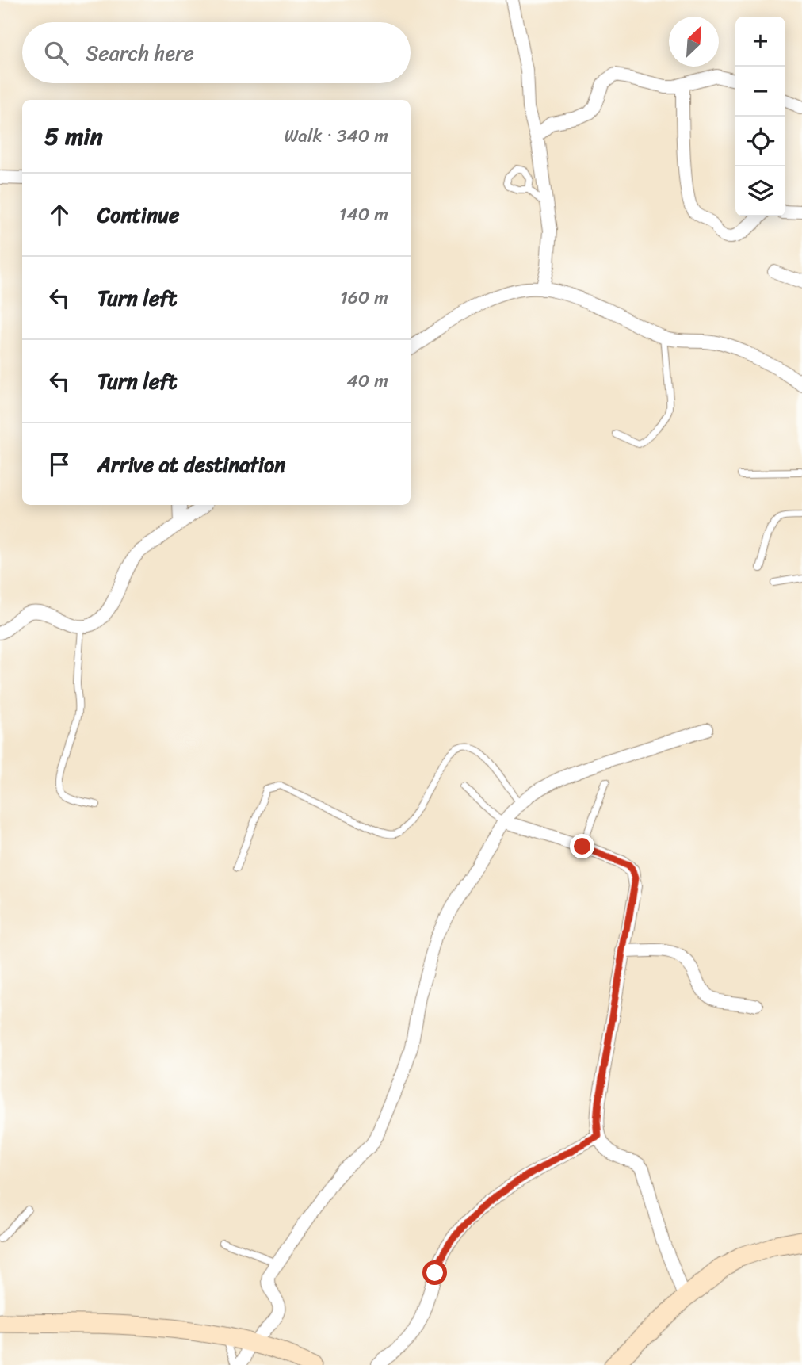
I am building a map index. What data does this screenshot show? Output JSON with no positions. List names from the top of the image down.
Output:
{
  "north": "top right",
  "page": {
    "map_buttons": ["+", "−"],
    "search": "Search here",
    "heading": ["5 min", "Walk · 340 m"],
    "list": [
      ["Continue", "140 m"],
      ["Turn left", "160 m"],
      ["Turn left", "40 m"],
      "Arrive at destination"
    ]
  }
}
